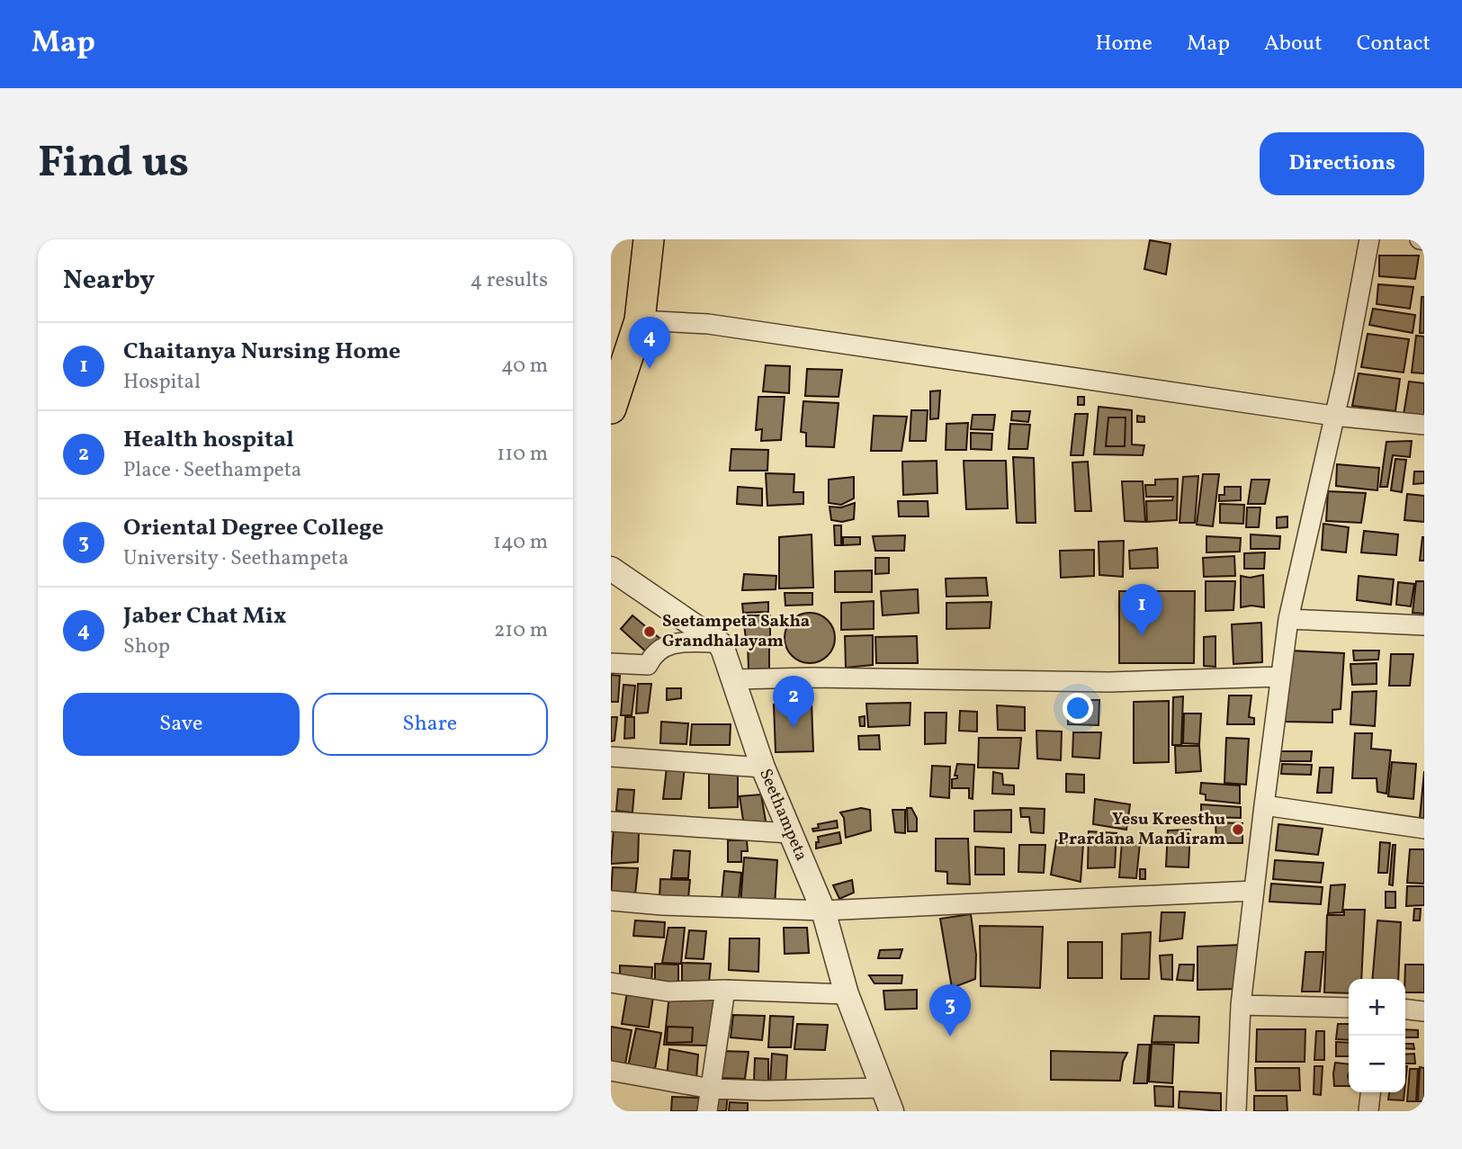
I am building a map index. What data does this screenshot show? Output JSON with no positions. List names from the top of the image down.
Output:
{
  "streets": {
    "street": ["Seethampeta"]
  },
  "places": ["Seetampeta Sakha Grandhalayam", "Yesu Kreesthu Prardana Mandiram"],
  "page": {
    "header": "Map",
    "nav": [
      "Home",
      "Map",
      "About",
      "Contact"
    ],
    "buttons": [
      "Directions",
      ["Save", "Share"]
    ],
    "title": "Find us",
    "heading": ["Nearby", "4 results"],
    "pins": [
      "4",
      "1",
      "2",
      "3"
    ],
    "list": [
      {
        "mark": "1",
        "name": "Chaitanya Nursing Home",
        "note": "Hospital",
        "value": "40 m"
      },
      {
        "mark": "2",
        "name": "Health hospital",
        "note": "Place · Seethampeta",
        "value": "110 m"
      },
      {
        "mark": "3",
        "name": "Oriental Degree College",
        "note": "University · Seethampeta",
        "value": "140 m"
      },
      {
        "mark": "4",
        "name": "Jaber Chat Mix",
        "note": "Shop",
        "value": "210 m"
      }
    ],
    "map_buttons": ["+", "−"]
  }
}
